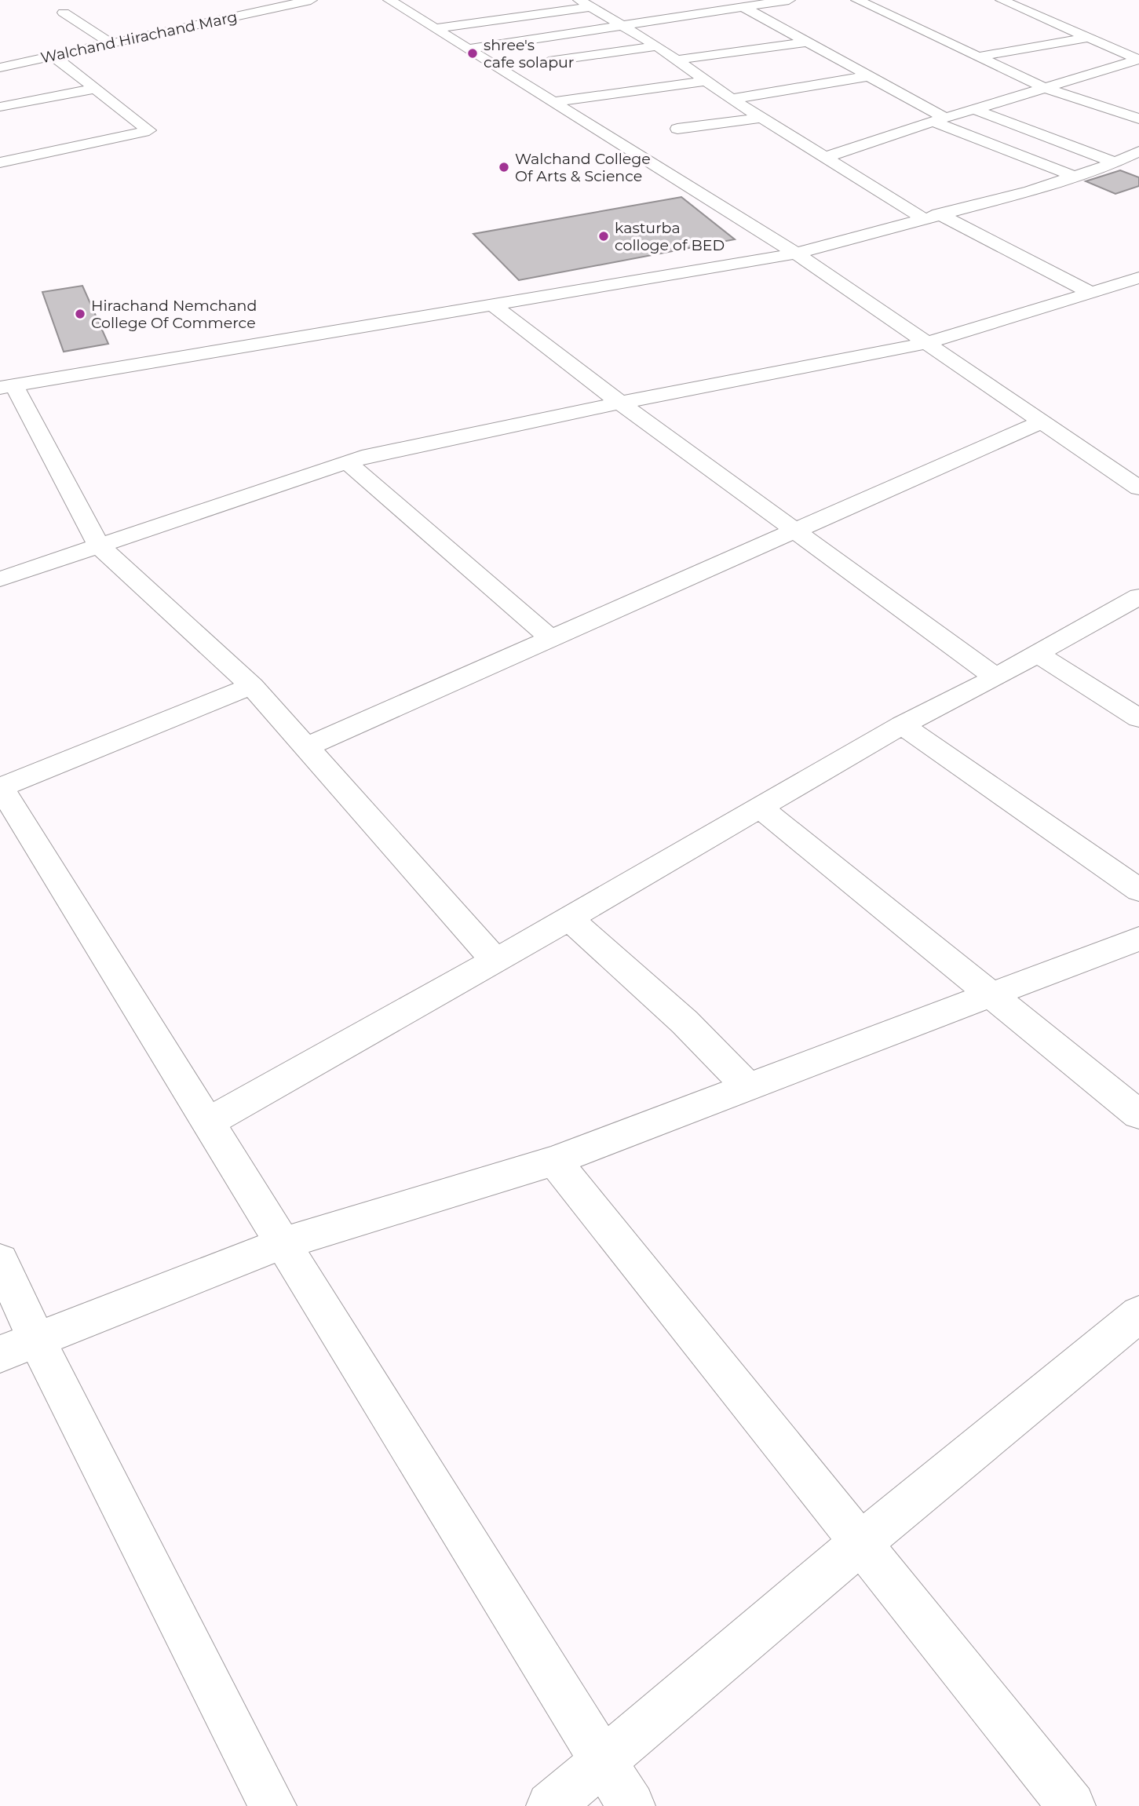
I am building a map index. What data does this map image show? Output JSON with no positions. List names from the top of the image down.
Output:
{
  "streets": {
    "street": ["Walchand Hirachand Marg"]
  },
  "places": [
    "shree's cafe solapur",
    "Walchand College Of Arts & Science",
    "kasturba colloge of BED",
    "Hirachand Nemchand College Of Commerce"
  ]
}
